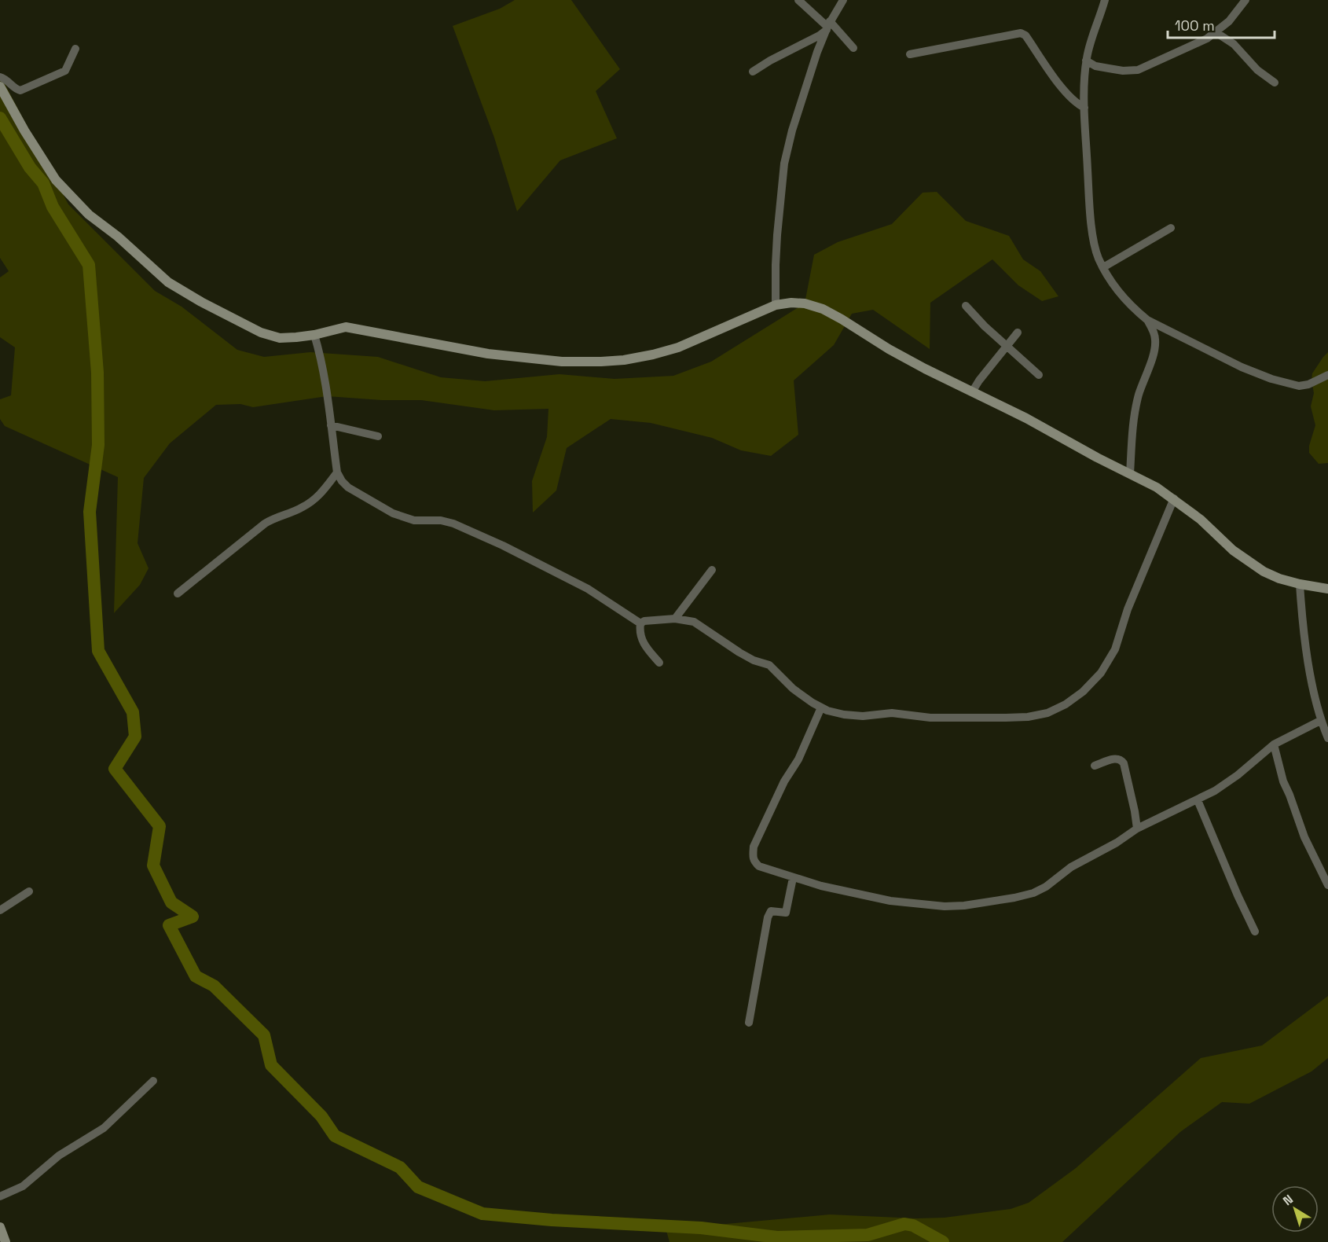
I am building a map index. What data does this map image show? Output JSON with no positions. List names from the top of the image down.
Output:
{
  "scale_bar": "100 m",
  "north": "top left"
}
